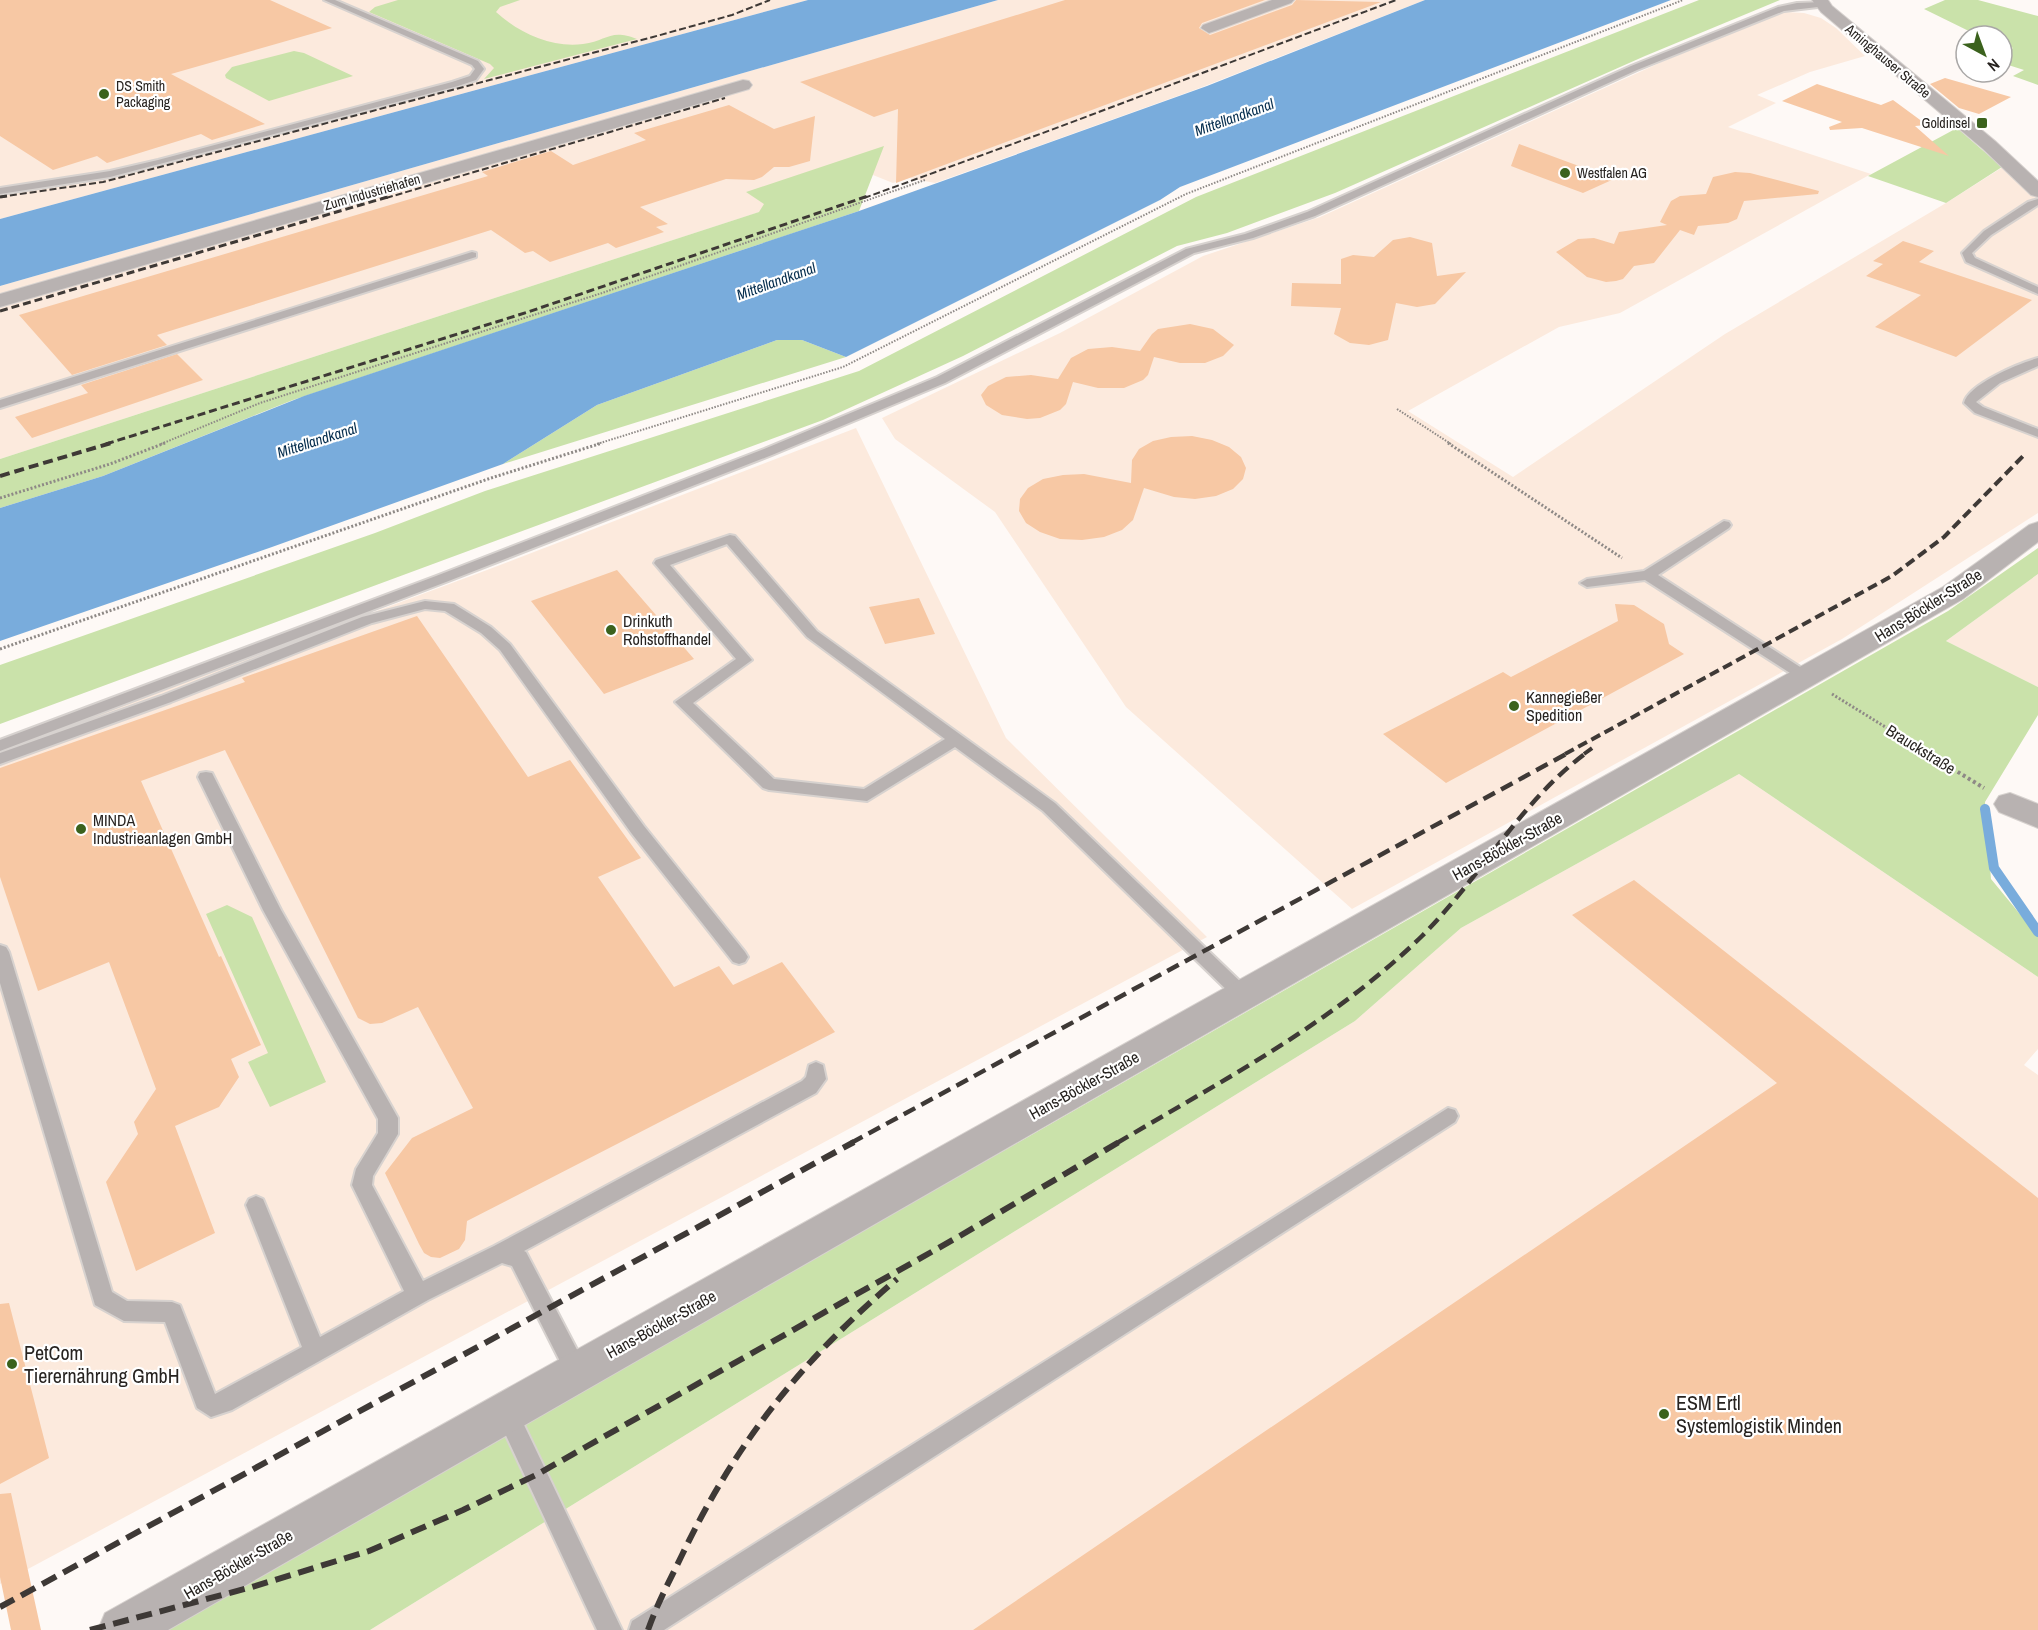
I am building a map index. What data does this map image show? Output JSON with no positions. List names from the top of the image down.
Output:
{
  "streets": {
    "street": ["Aminghauser Straße", "Zum Industriehafen", "Hans-Böckler-Straße"],
    "path": ["Brauckstraße"]
  },
  "crossings": [
    ["Hans-Böckler-Straße", "Brauckstraße"]
  ],
  "water": ["Mittellandkanal"],
  "places": {
    "other": [
      "DS Smith Packaging",
      "Westfalen AG",
      "Drinkuth Rohstoffhandel",
      "Kannegießer Spedition",
      "MINDA Industrieanlagen GmbH",
      "PetCom Tierernährung GmbH",
      "ESM Ertl Systemlogistik Minden"
    ],
    "transit": ["Goldinsel"]
  },
  "north": "bottom right"
}
